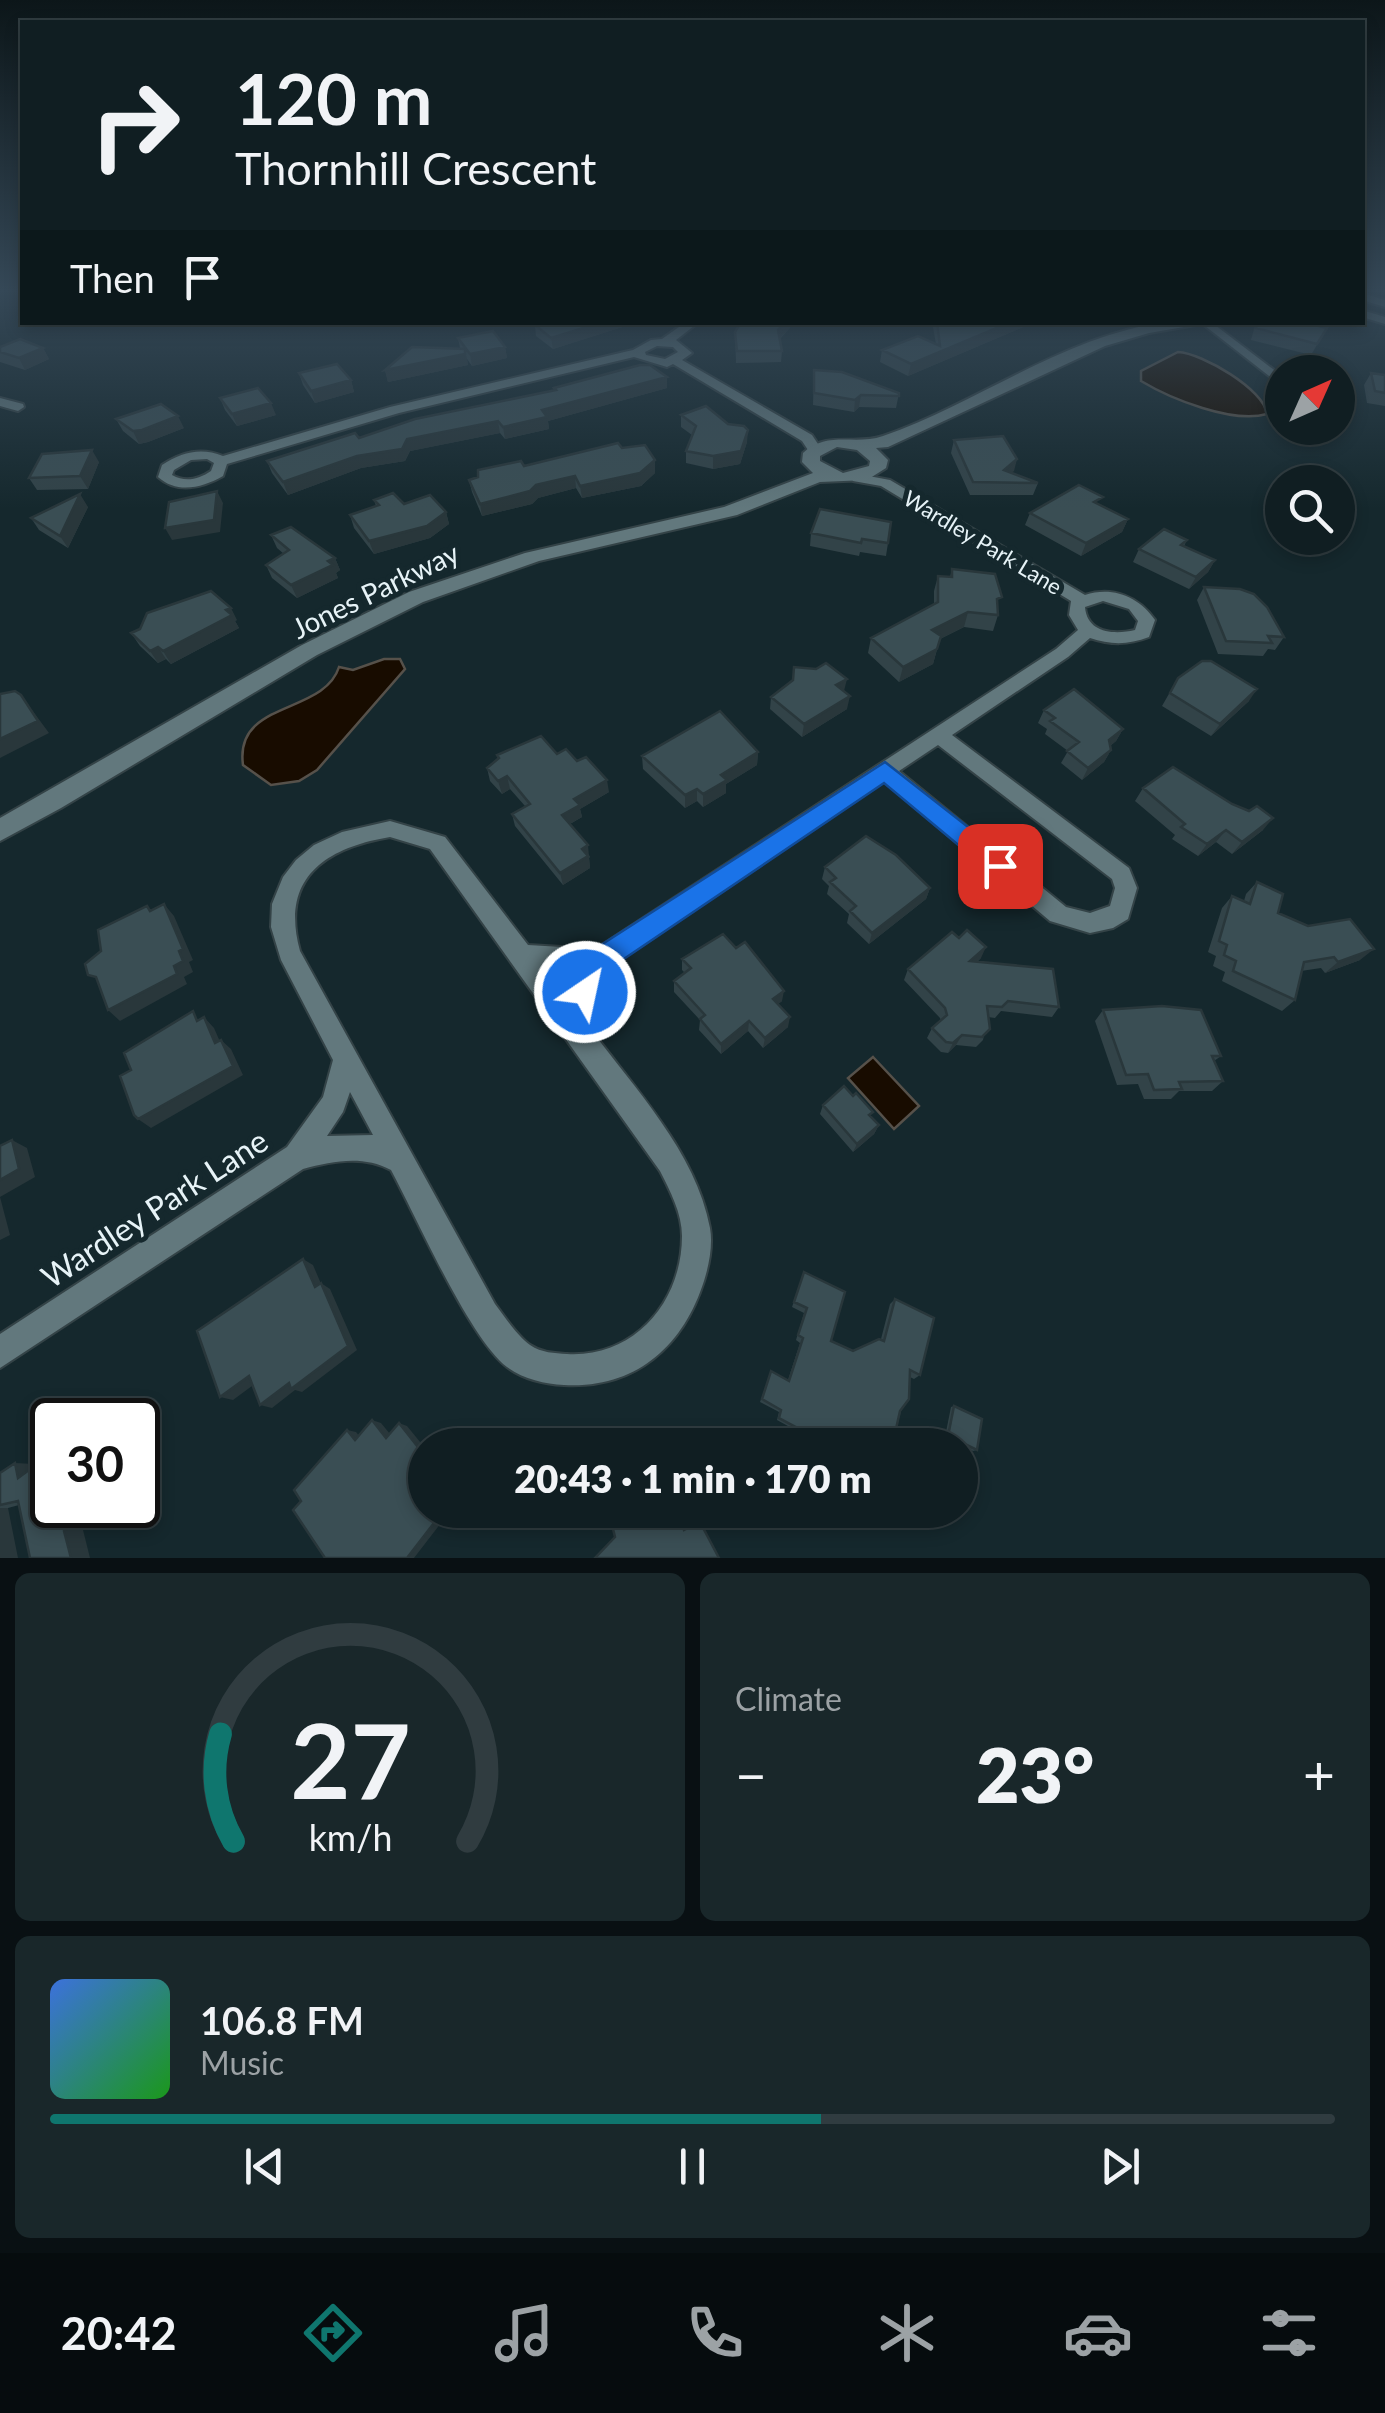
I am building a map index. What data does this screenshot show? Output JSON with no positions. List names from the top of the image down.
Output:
{
  "streets": {
    "street": ["Wardley Park Lane", "Jones Parkway"]
  },
  "north": "top right",
  "page": {
    "turn": ["120 m", "Thornhill Crescent"],
    "then": "Then",
    "limit": "30",
    "trip": "20:43 · 1 min · 170 m",
    "tile": "Climate",
    "heat": ["−", "23°", "+"],
    "song": ["106.8 FM", "Music"],
    "tabs": "20:42",
    "gauge": ["27", "km/h"]
  }
}
